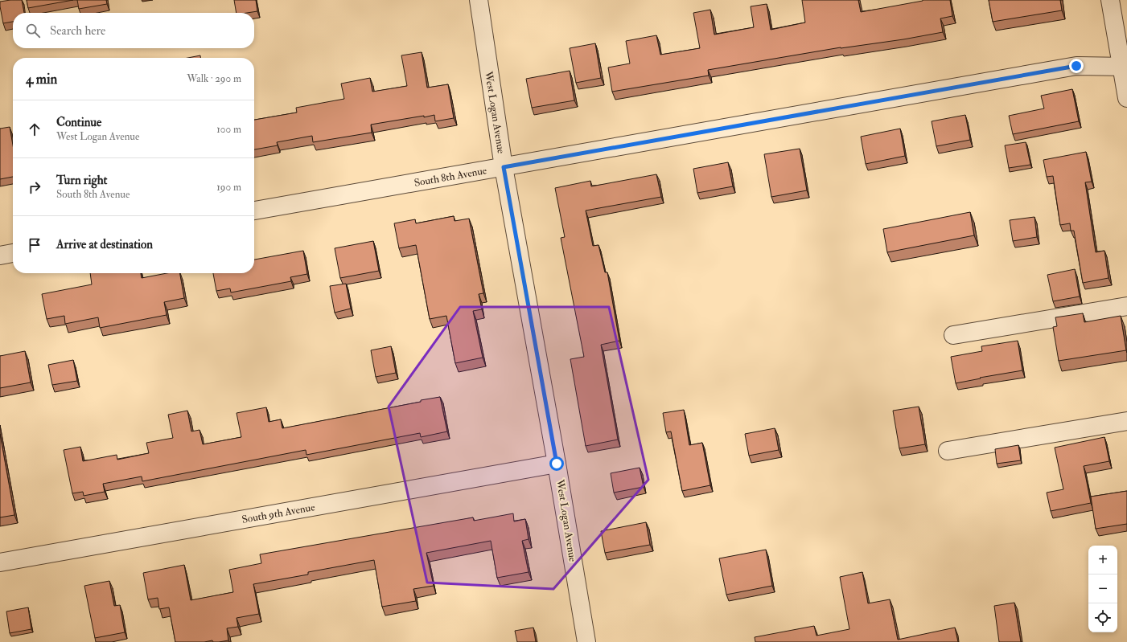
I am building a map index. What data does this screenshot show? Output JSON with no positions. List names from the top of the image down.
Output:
{
  "streets": {
    "street": ["West Logan Avenue", "South 8th Avenue", "South 9th Avenue"]
  },
  "crossings": [
    ["West Logan Avenue", "South 8th Avenue"],
    ["West Logan Avenue", "South 9th Avenue"]
  ],
  "page": {
    "search": "Search here",
    "heading": ["4 min", "Walk · 290 m"],
    "list": [
      ["Continue", "West Logan Avenue", "100 m"],
      ["Turn right", "South 8th Avenue", "190 m"],
      "Arrive at destination"
    ],
    "map_buttons": ["+", "−"]
  }
}
